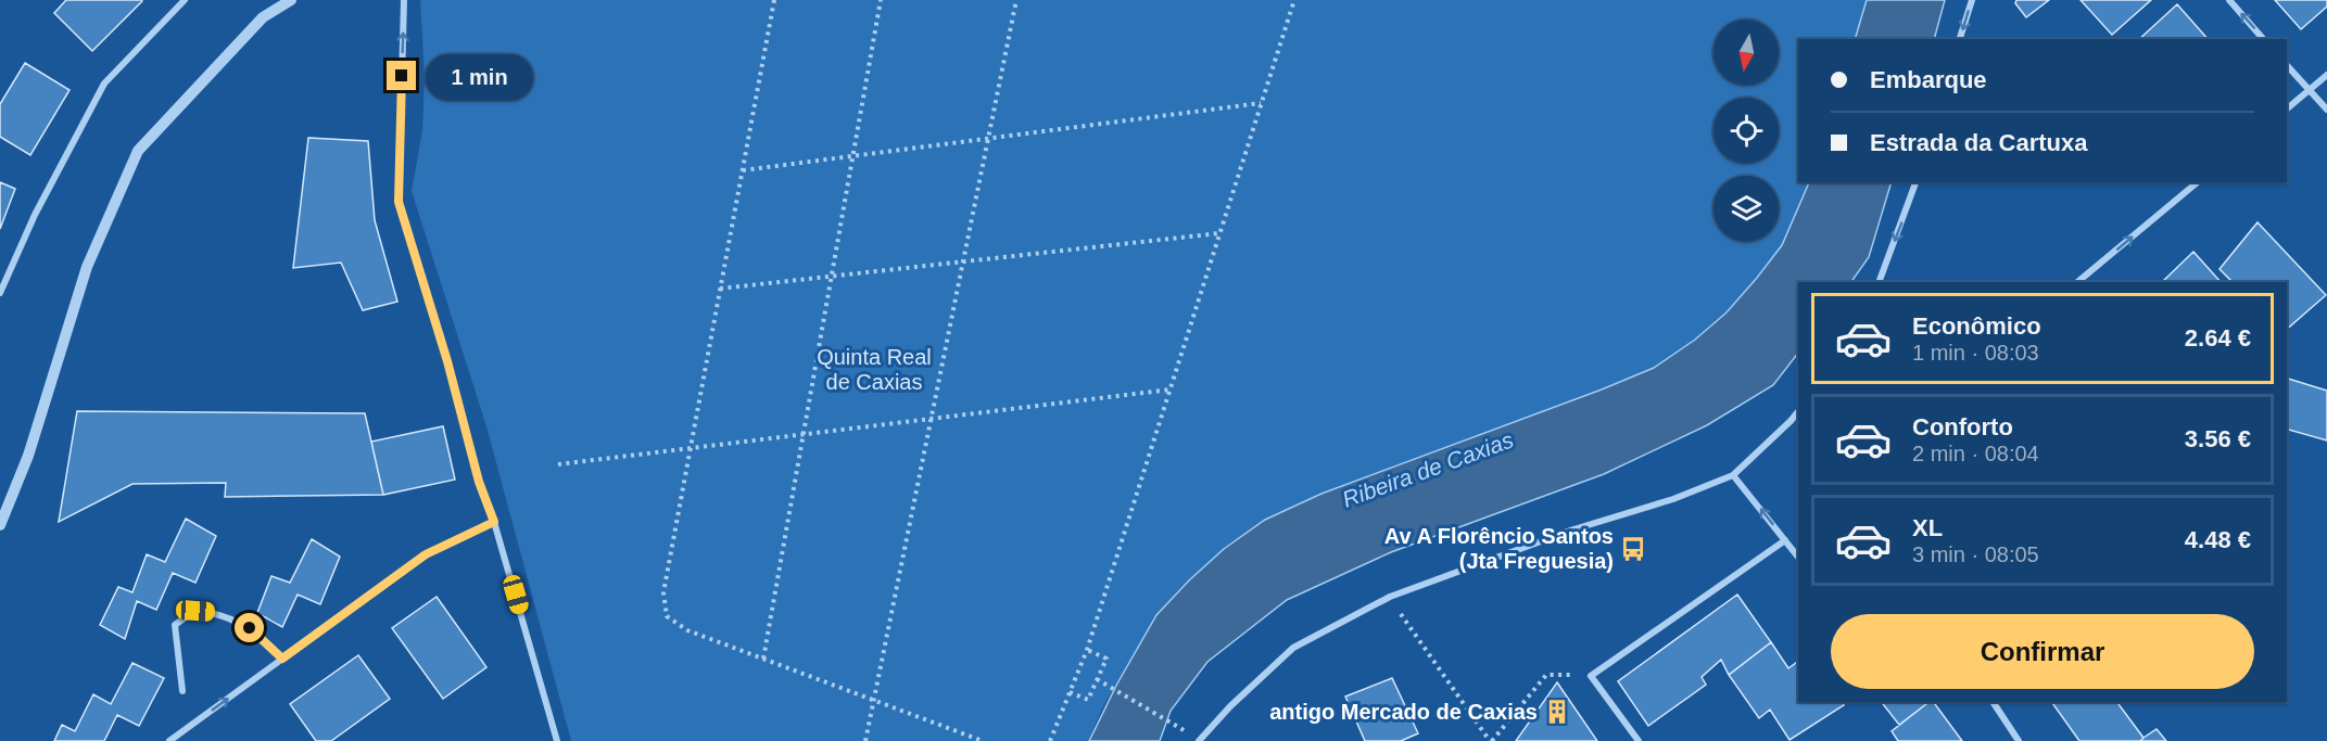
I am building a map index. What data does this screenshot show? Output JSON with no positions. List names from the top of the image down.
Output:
{
  "water": ["Ribeira de Caxias"],
  "parks": ["Quinta Real de Caxias"],
  "places": {
    "bus stop": ["Av A Florêncio Santos (Jta Freguesia)"],
    "building": ["antigo Mercado de Caxias"]
  },
  "north": "bottom",
  "page": {
    "banner": ["Embarque", "Estrada da Cartuxa"],
    "bubble": "1 min",
    "list": [
      {
        "name": "Econômico",
        "note": "1 min · 08:03",
        "value": "2.64 €"
      },
      {
        "name": "Conforto",
        "note": "2 min · 08:04",
        "value": "3.56 €"
      },
      {
        "name": "XL",
        "note": "3 min · 08:05",
        "value": "4.48 €"
      }
    ],
    "buttons": "Confirmar"
  }
}
